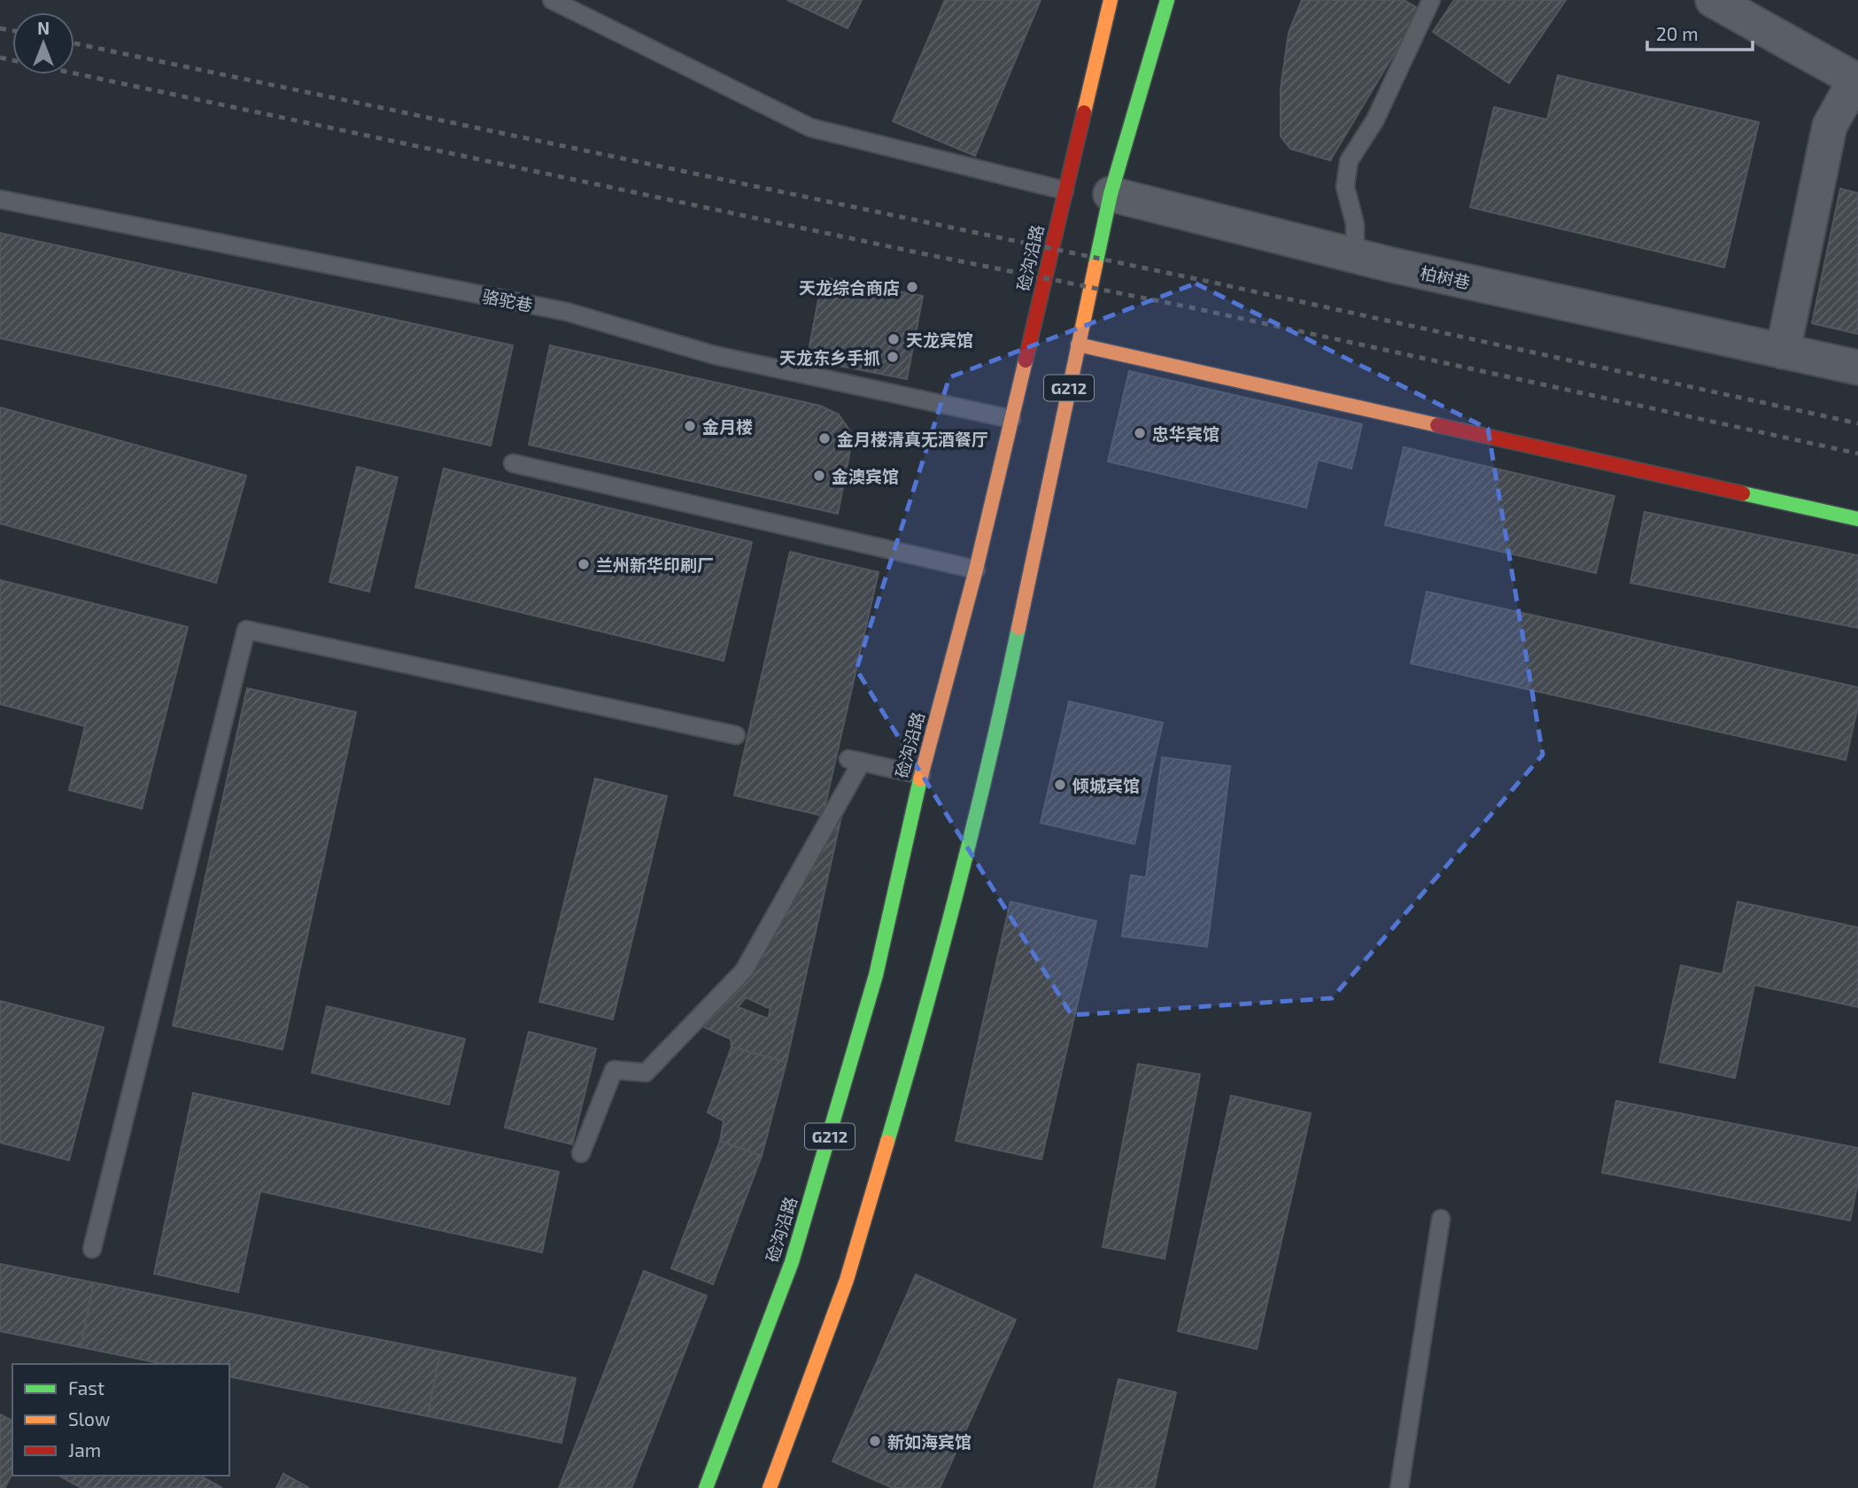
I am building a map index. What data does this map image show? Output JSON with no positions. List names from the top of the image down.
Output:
{
  "streets": {
    "main road": ["硷沟沿路", "G212"],
    "street": ["柏树巷"],
    "lane": ["骆驼巷"]
  },
  "crossings": [
    ["硷沟沿路", "骆驼巷"],
    ["柏树巷", "G212"]
  ],
  "places": [
    "天龙综合商店",
    "天龙宾馆",
    "天龙东乡手抓",
    "金月楼",
    "忠华宾馆",
    "金月楼清真无酒餐厅",
    "金澳宾馆",
    "兰州新华印刷厂",
    "倾城宾馆",
    "新如海宾馆"
  ],
  "legend": ["Fast", "Slow", "Jam"],
  "scale_bar": "20 m",
  "north": "top"
}
